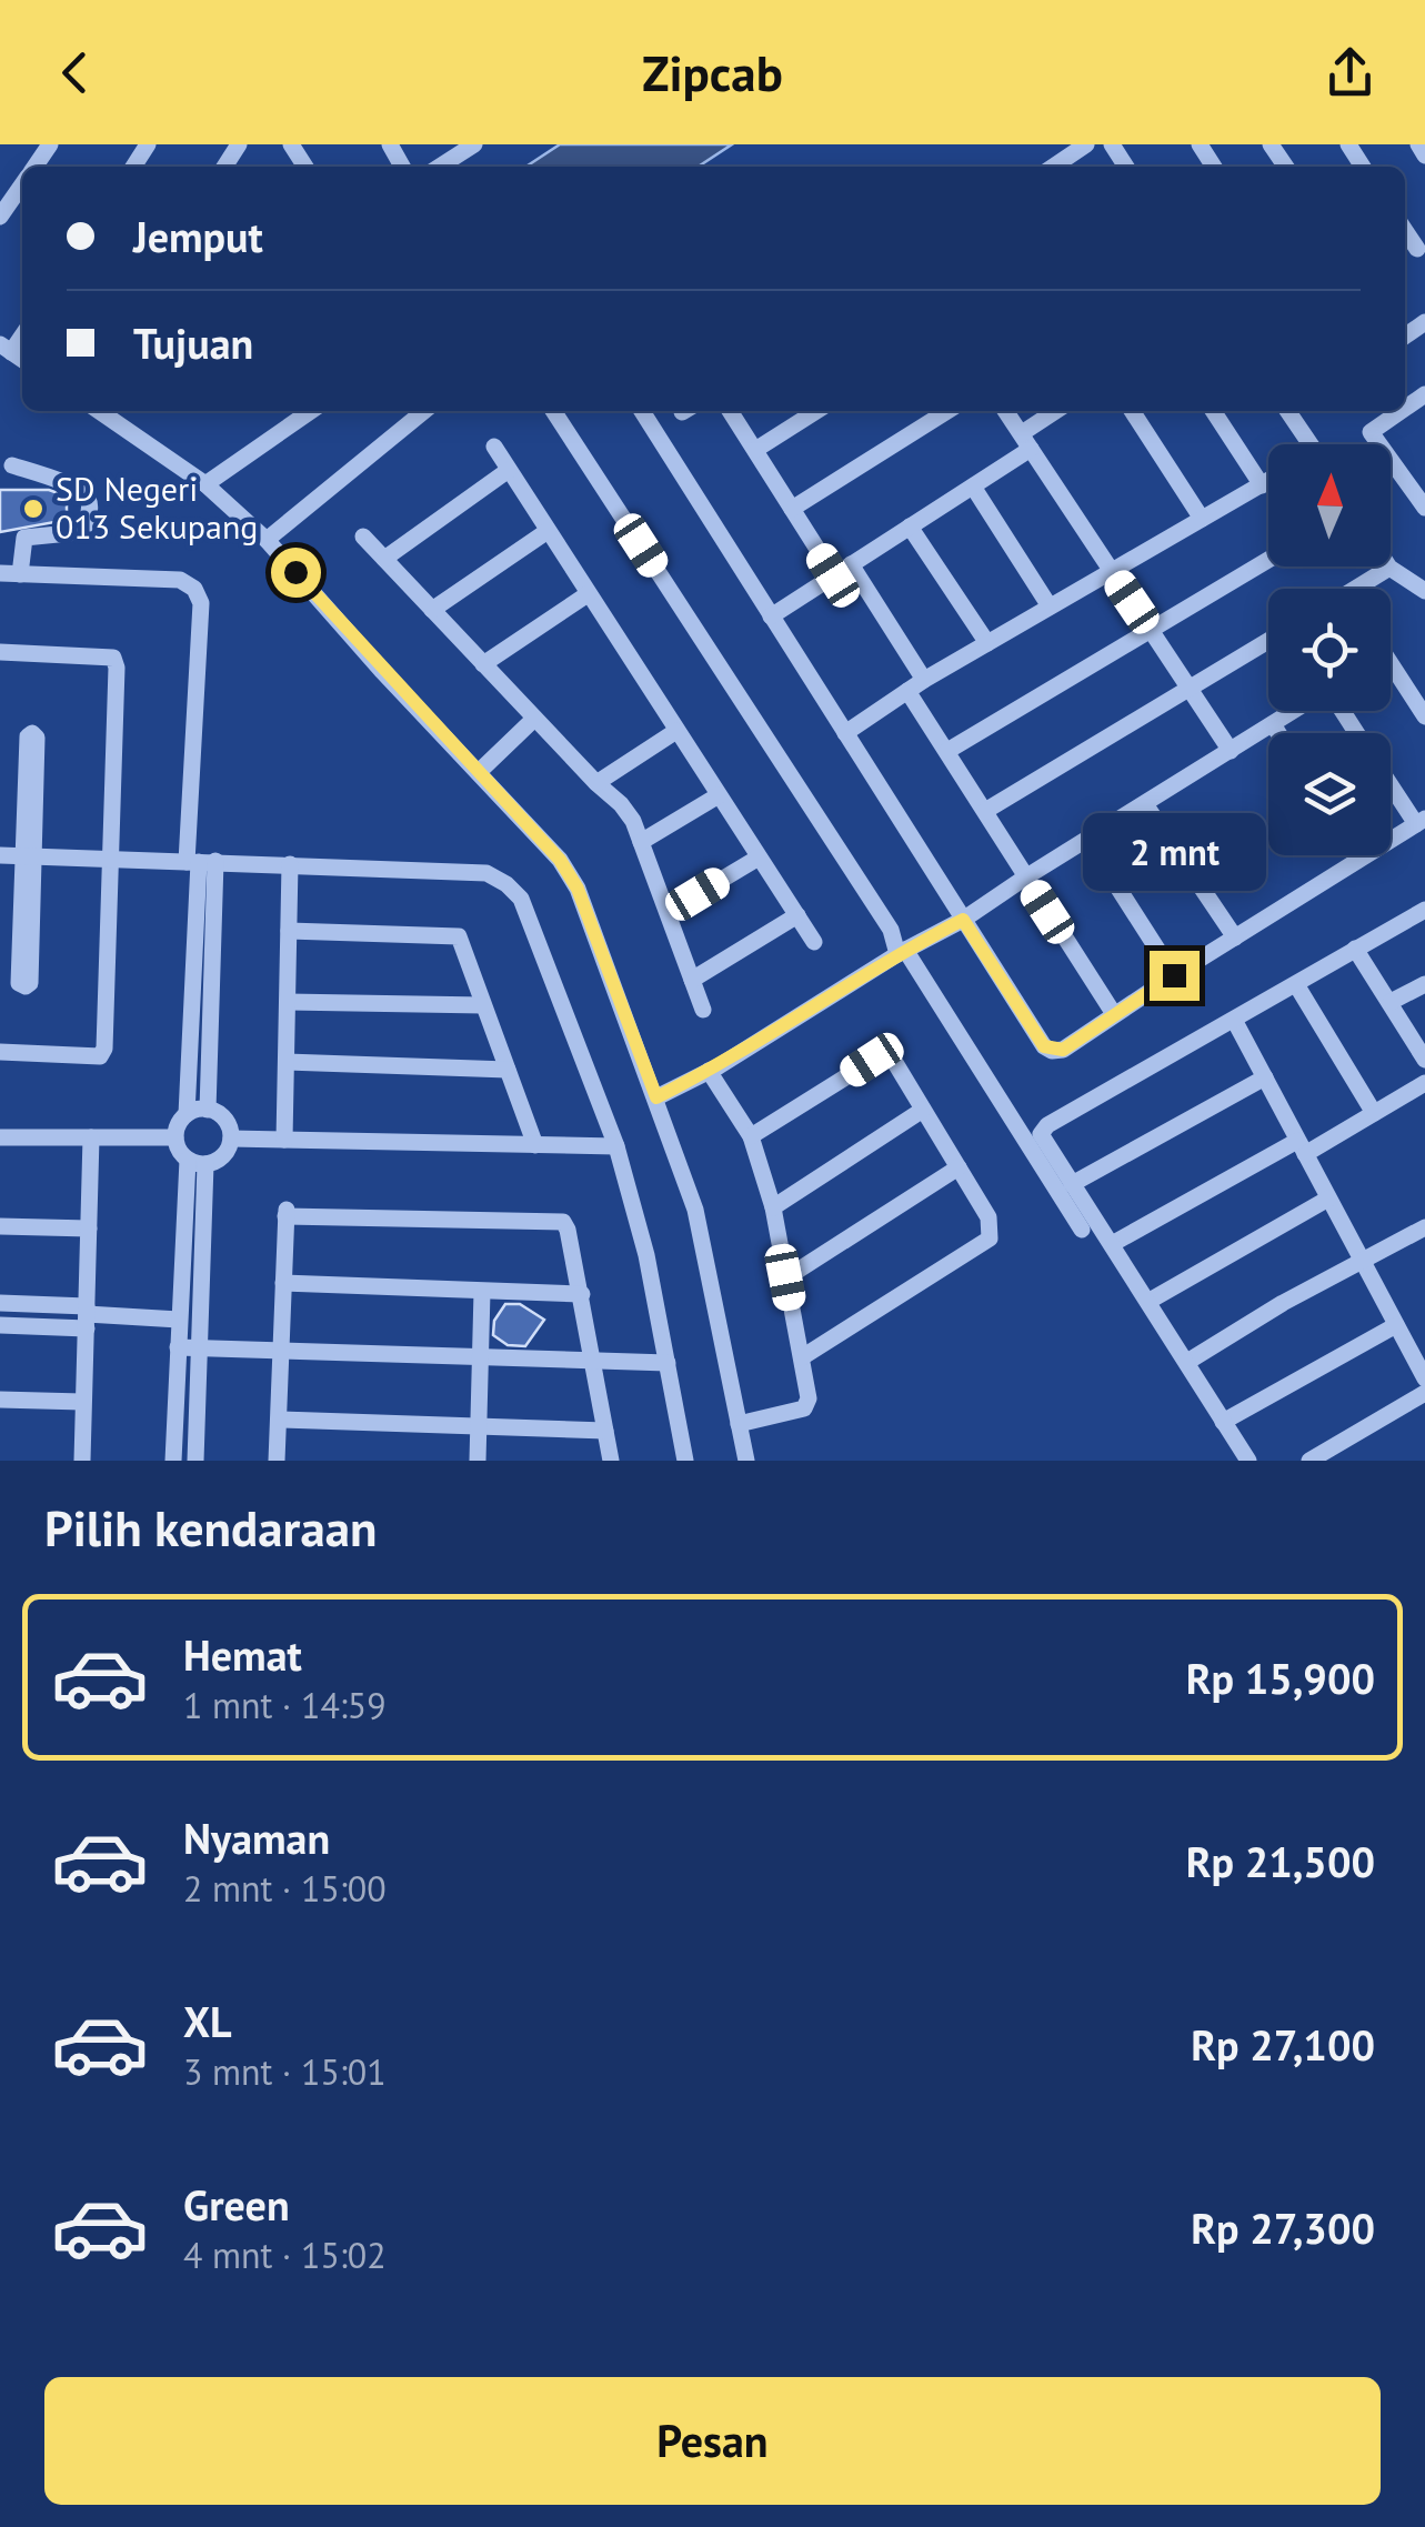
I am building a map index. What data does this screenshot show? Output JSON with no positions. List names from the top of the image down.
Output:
{
  "places": ["SD Negeri 013 Sekupang"],
  "north": "top",
  "page": {
    "header": "Zipcab",
    "banner": ["Jemput", "Tujuan"],
    "bubble": "2 mnt",
    "heading": "Pilih kendaraan",
    "list": [
      {
        "name": "Hemat",
        "note": "1 mnt · 14:59",
        "value": "Rp 15,900"
      },
      {
        "name": "Nyaman",
        "note": "2 mnt · 15:00",
        "value": "Rp 21,500"
      },
      {
        "name": "XL",
        "note": "3 mnt · 15:01",
        "value": "Rp 27,100"
      },
      {
        "name": "Green",
        "note": "4 mnt · 15:02",
        "value": "Rp 27,300"
      }
    ],
    "buttons": "Pesan"
  }
}
